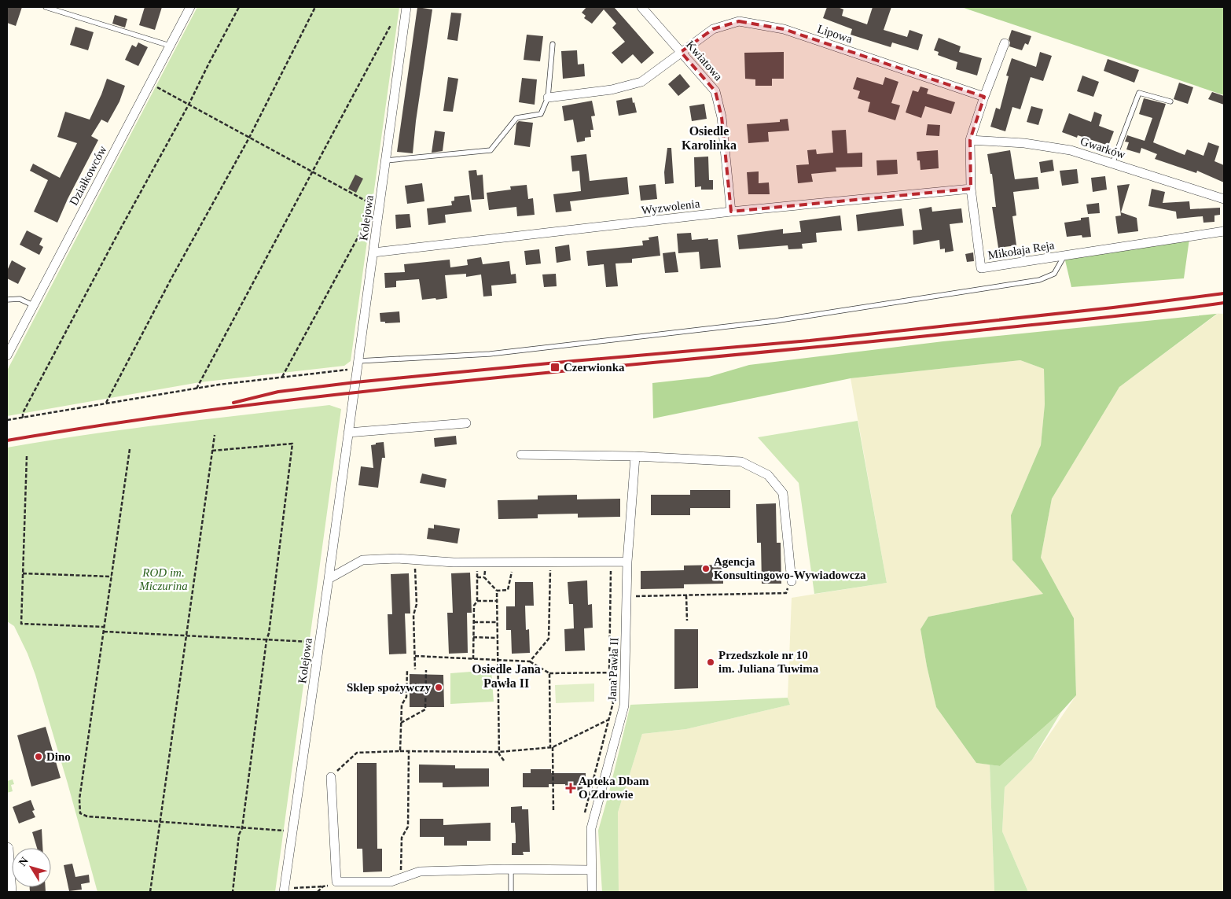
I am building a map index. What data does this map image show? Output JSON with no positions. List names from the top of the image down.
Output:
{
  "streets": {
    "street": [
      "Lipowa",
      "Kwiatowa",
      "Gwarków",
      "Działkowców",
      "Wyzwolenia",
      "Kolejowa",
      "Mikołaja Reja",
      "Jana Pawła II"
    ]
  },
  "crossings": [
    ["Lipowa", "Kwiatowa"],
    ["Lipowa", "Mikołaja Reja"],
    ["Kwiatowa", "Wyzwolenia"],
    ["Gwarków", "Mikołaja Reja"],
    ["Wyzwolenia", "Kolejowa"],
    ["Wyzwolenia", "Mikołaja Reja"]
  ],
  "districts": ["Osiedle Karolinka", "Osiedle Jana Pawła II"],
  "parks": ["ROD im. Miczurina"],
  "places": {
    "transit": ["Czerwionka"],
    "other": [
      "Agencja Konsultingowo-Wywiadowcza",
      "Przedszkole nr 10 im. Juliana Tuwima",
      "Sklep spożywczy",
      "Dino"
    ],
    "health": ["Apteka Dbam O Zdrowie"]
  },
  "north": "top left"
}
